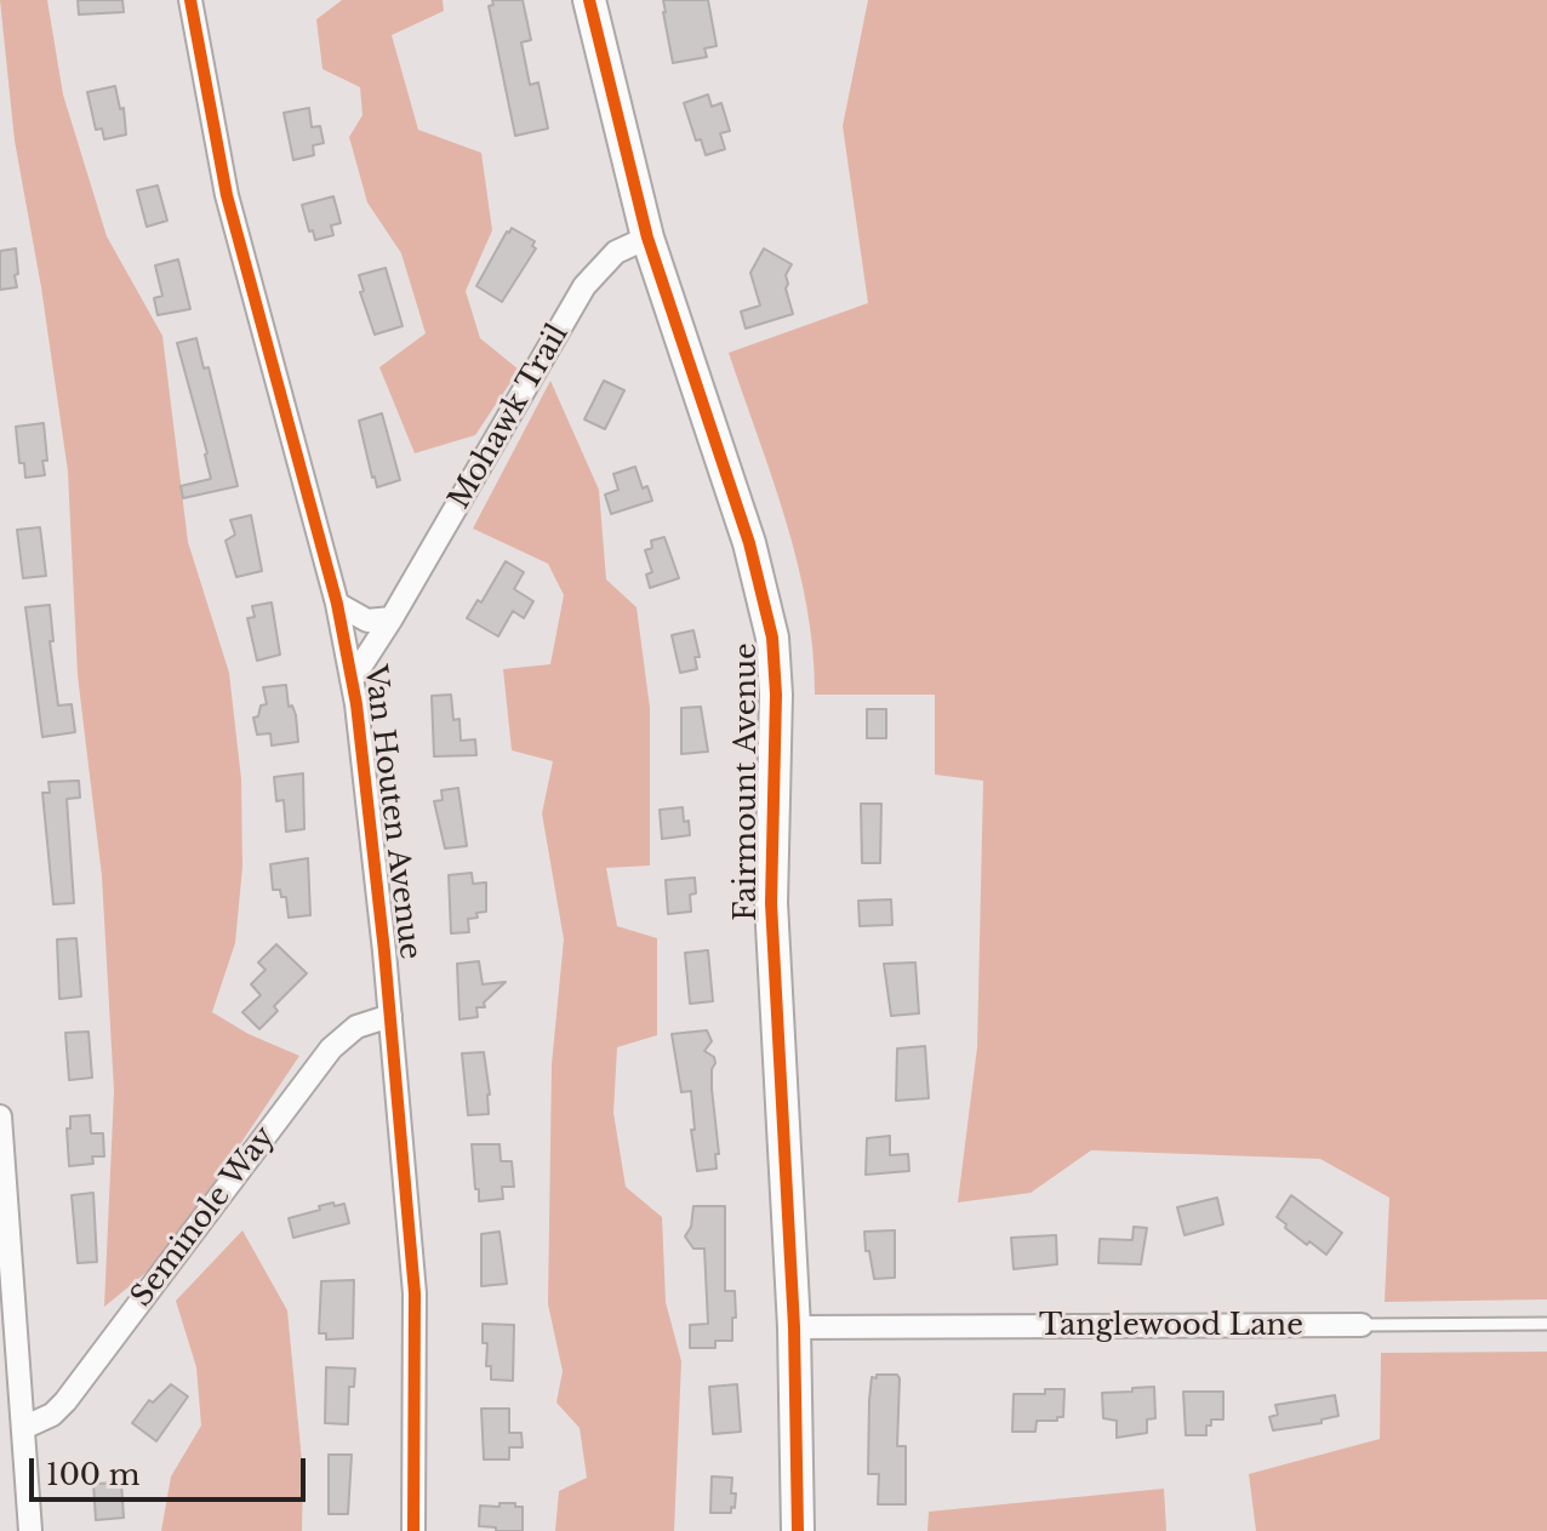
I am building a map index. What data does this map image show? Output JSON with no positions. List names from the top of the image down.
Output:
{
  "streets": {
    "main road": ["Fairmount Avenue"],
    "street": [
      "Mohawk Trail",
      "Van Houten Avenue",
      "Seminole Way",
      "Tanglewood Lane"
    ]
  },
  "crossings": [
    ["Mohawk Trail", "Fairmount Avenue"],
    ["Mohawk Trail", "Van Houten Avenue"],
    ["Fairmount Avenue", "Tanglewood Lane"],
    ["Van Houten Avenue", "Seminole Way"]
  ],
  "scale_bar": "100 m"
}
